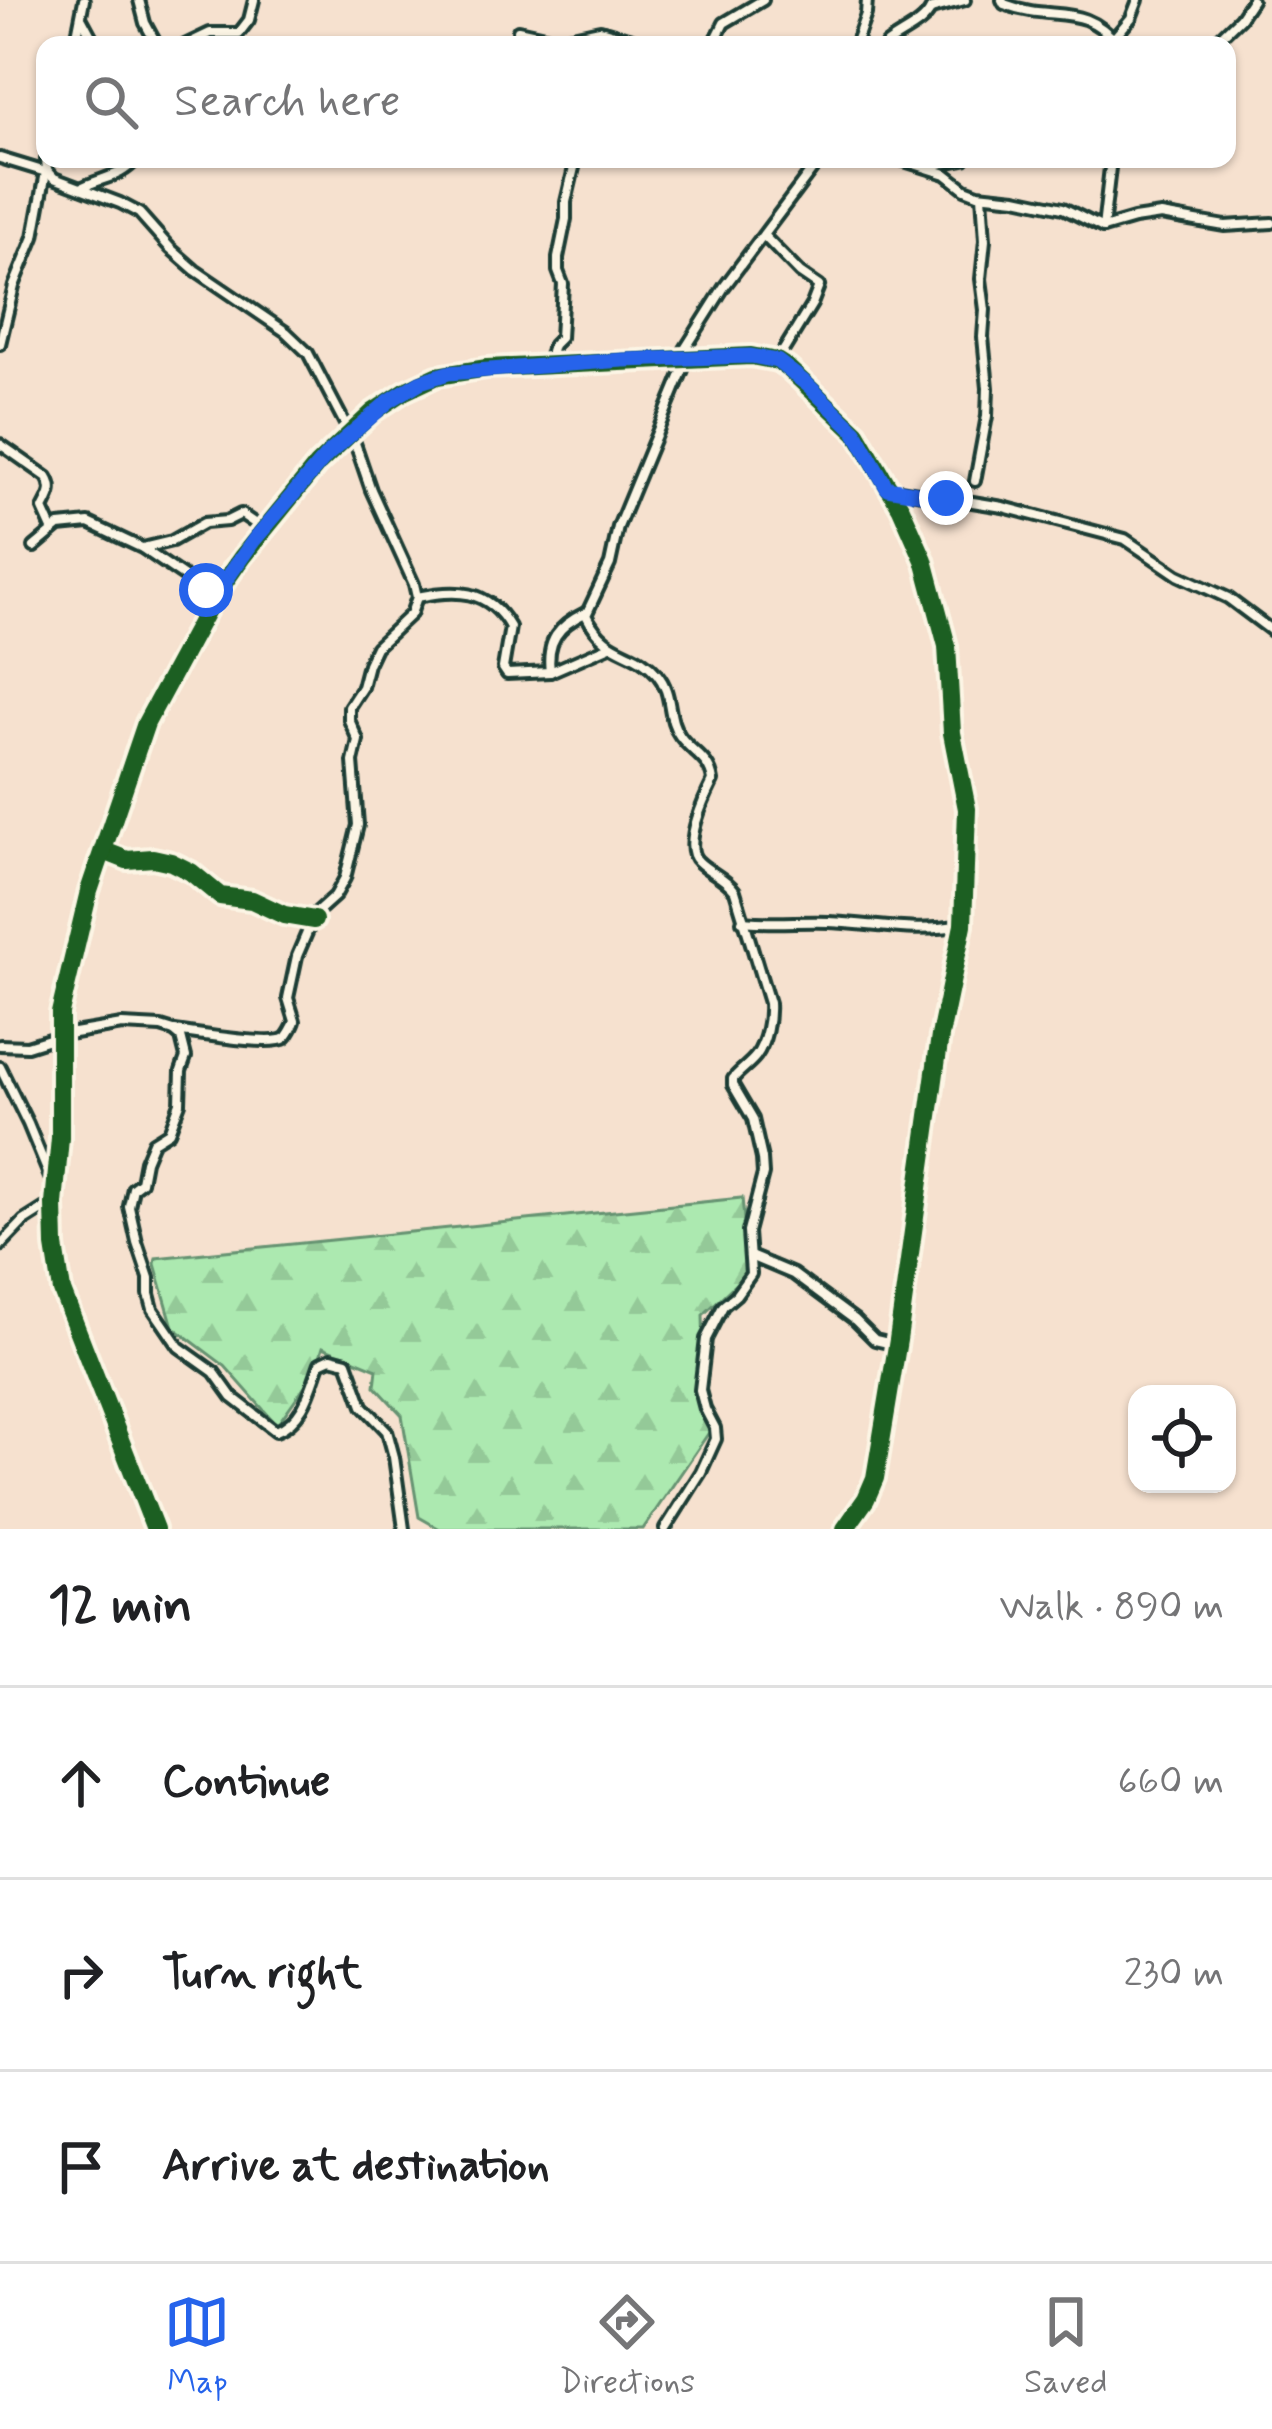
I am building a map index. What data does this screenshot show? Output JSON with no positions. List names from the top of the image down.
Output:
{
  "page": {
    "search": "Search here",
    "heading": ["12 min", "Walk · 890 m"],
    "list": [
      ["Continue", "660 m"],
      ["Turn right", "230 m"],
      "Arrive at destination"
    ],
    "nav": ["Map", "Directions", "Saved"]
  }
}
